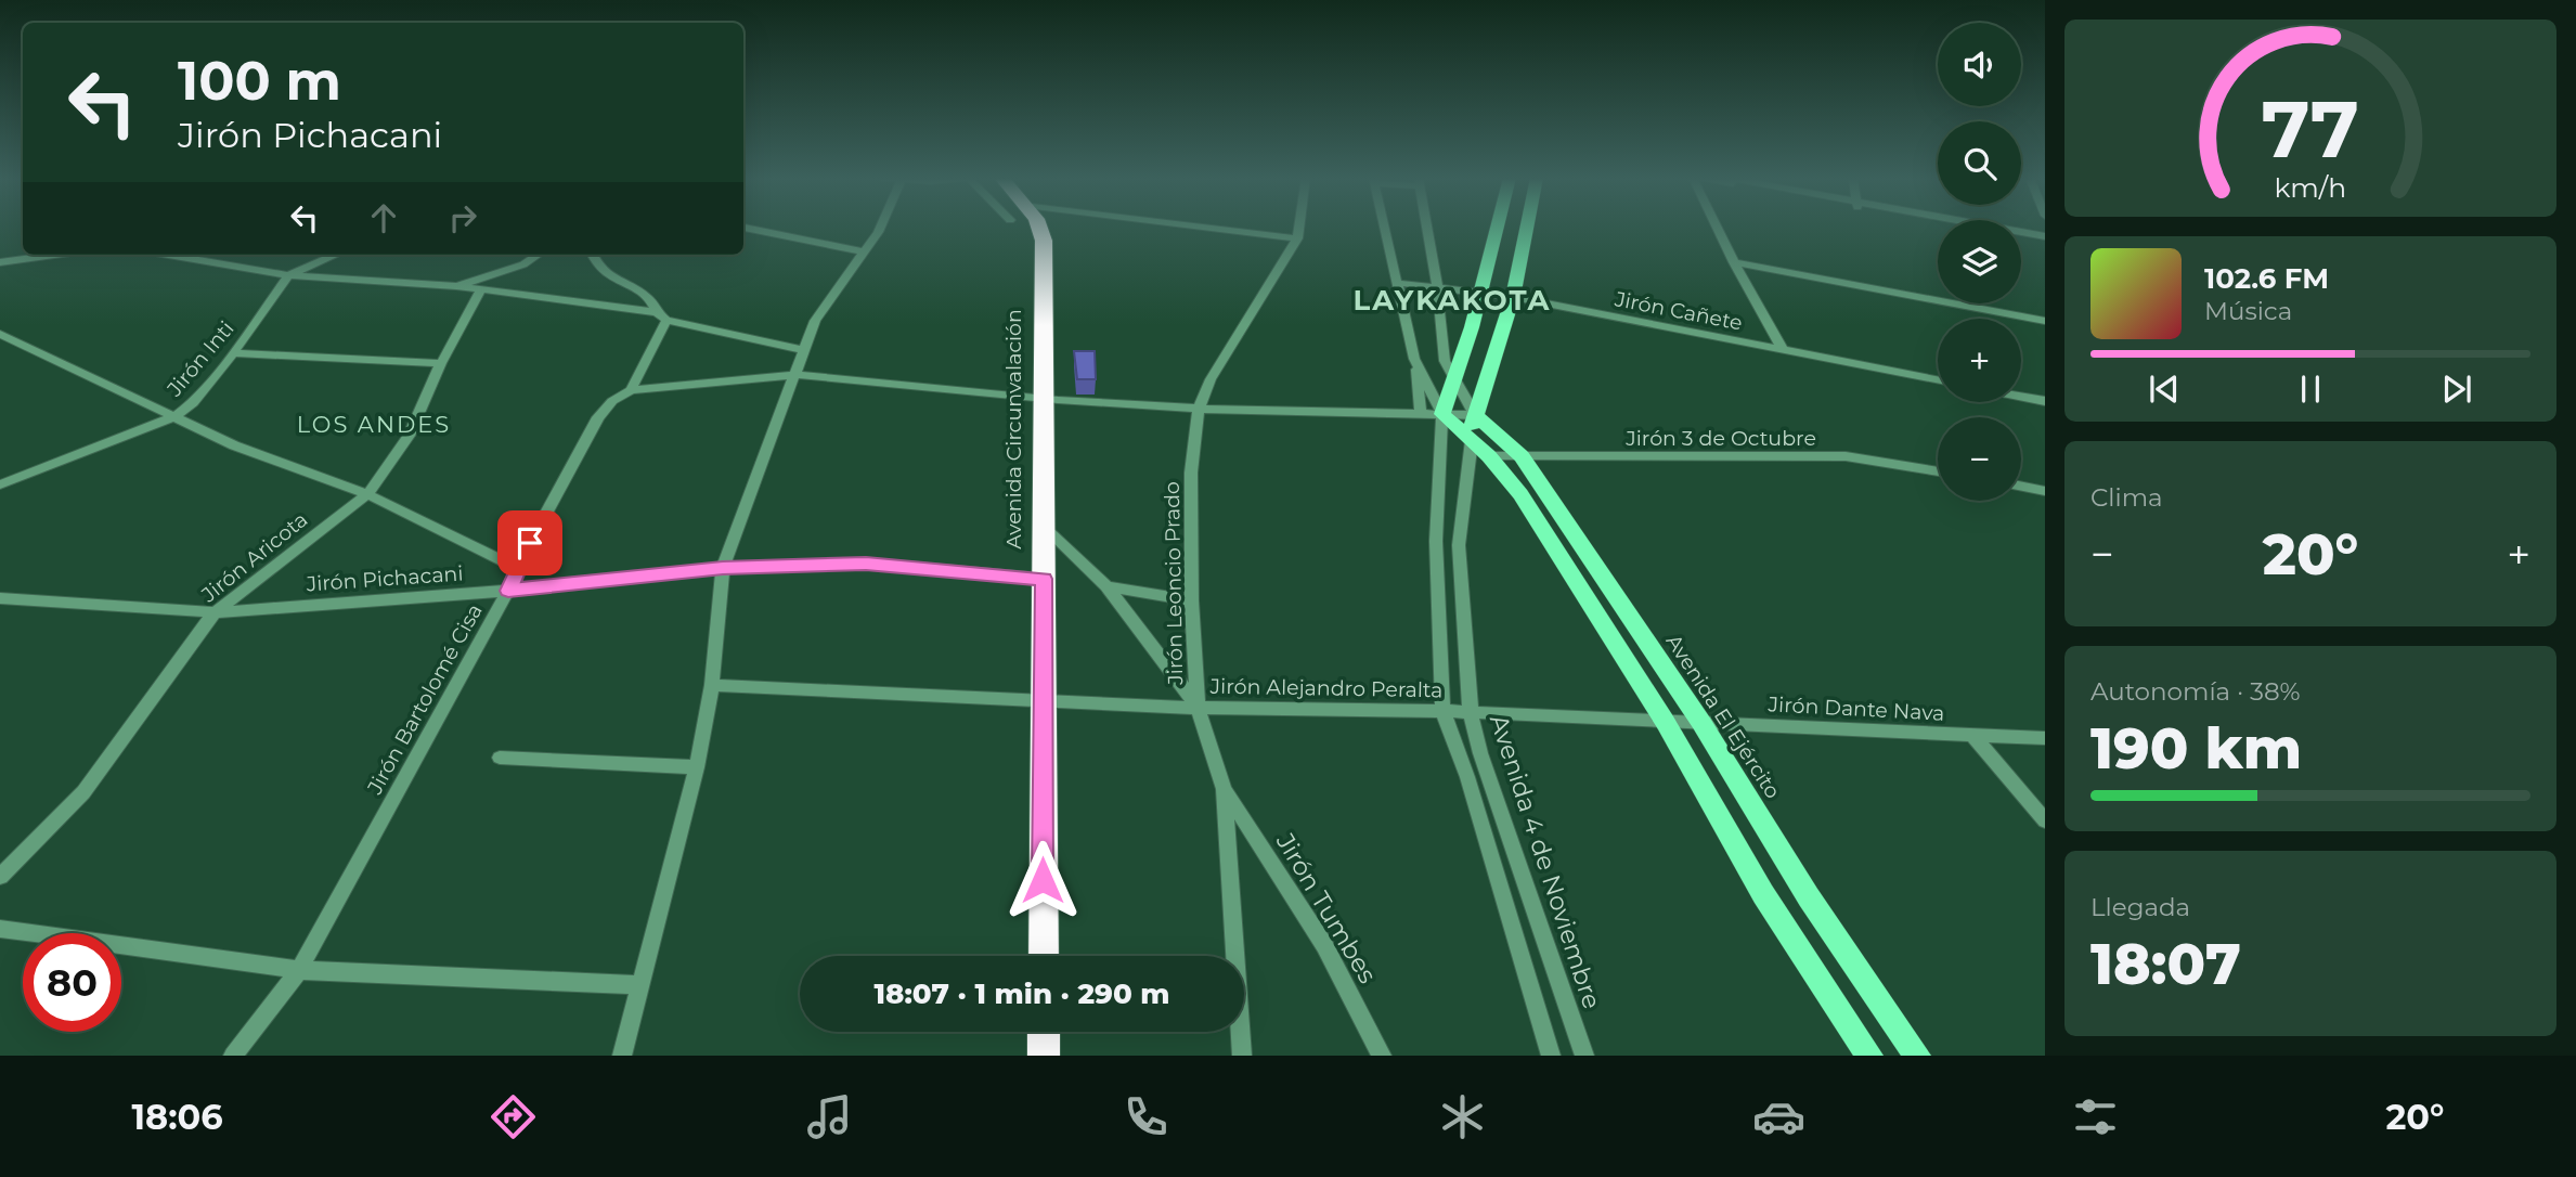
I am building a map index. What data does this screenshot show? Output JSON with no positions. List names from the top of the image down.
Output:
{
  "streets": {
    "highway": ["Avenida Circunvalación"],
    "main road": ["Avenida El Ejército"],
    "street": [
      "Jirón Cañete",
      "Jirón Inti",
      "Jirón 3 de Octubre",
      "Jirón Aricota",
      "Jirón Pichacani",
      "Jirón Leoncio Prado",
      "Jirón Alejandro Peralta",
      "Jirón Bartolomé Cisa",
      "Jirón Dante Nava",
      "Avenida 4 de Noviembre",
      "Jirón Tumbes"
    ]
  },
  "crossings": [
    ["Avenida Circunvalación", "Jirón Pichacani"],
    ["Avenida Circunvalación", "Jirón Alejandro Peralta"],
    ["Jirón 3 de Octubre", "Avenida El Ejército"],
    ["Jirón Aricota", "Jirón Pichacani"],
    ["Jirón Pichacani", "Jirón Bartolomé Cisa"],
    ["Jirón Leoncio Prado", "Jirón Alejandro Peralta"],
    ["Jirón Leoncio Prado", "Jirón Tumbes"],
    ["Jirón Alejandro Peralta", "Jirón Dante Nava"],
    ["Jirón Alejandro Peralta", "Avenida 4 de Noviembre"],
    ["Jirón Dante Nava", "Avenida El Ejército"]
  ],
  "districts": ["LAYKAKOTA", "LOS ANDES"],
  "page": {
    "map_buttons": ["+", "−"],
    "turn": ["100 m", "Jirón Pichacani"],
    "song": ["102.6 FM", "Música"],
    "tile": [
      "Clima",
      ["Autonomía · 38%", "190 km"],
      ["Llegada", "18:07"]
    ],
    "heat": ["−", "20°", "+"],
    "limit": "80",
    "trip": "18:07 · 1 min · 290 m",
    "tabs": ["18:06", "20°"],
    "gauge": ["77", "km/h"]
  }
}
